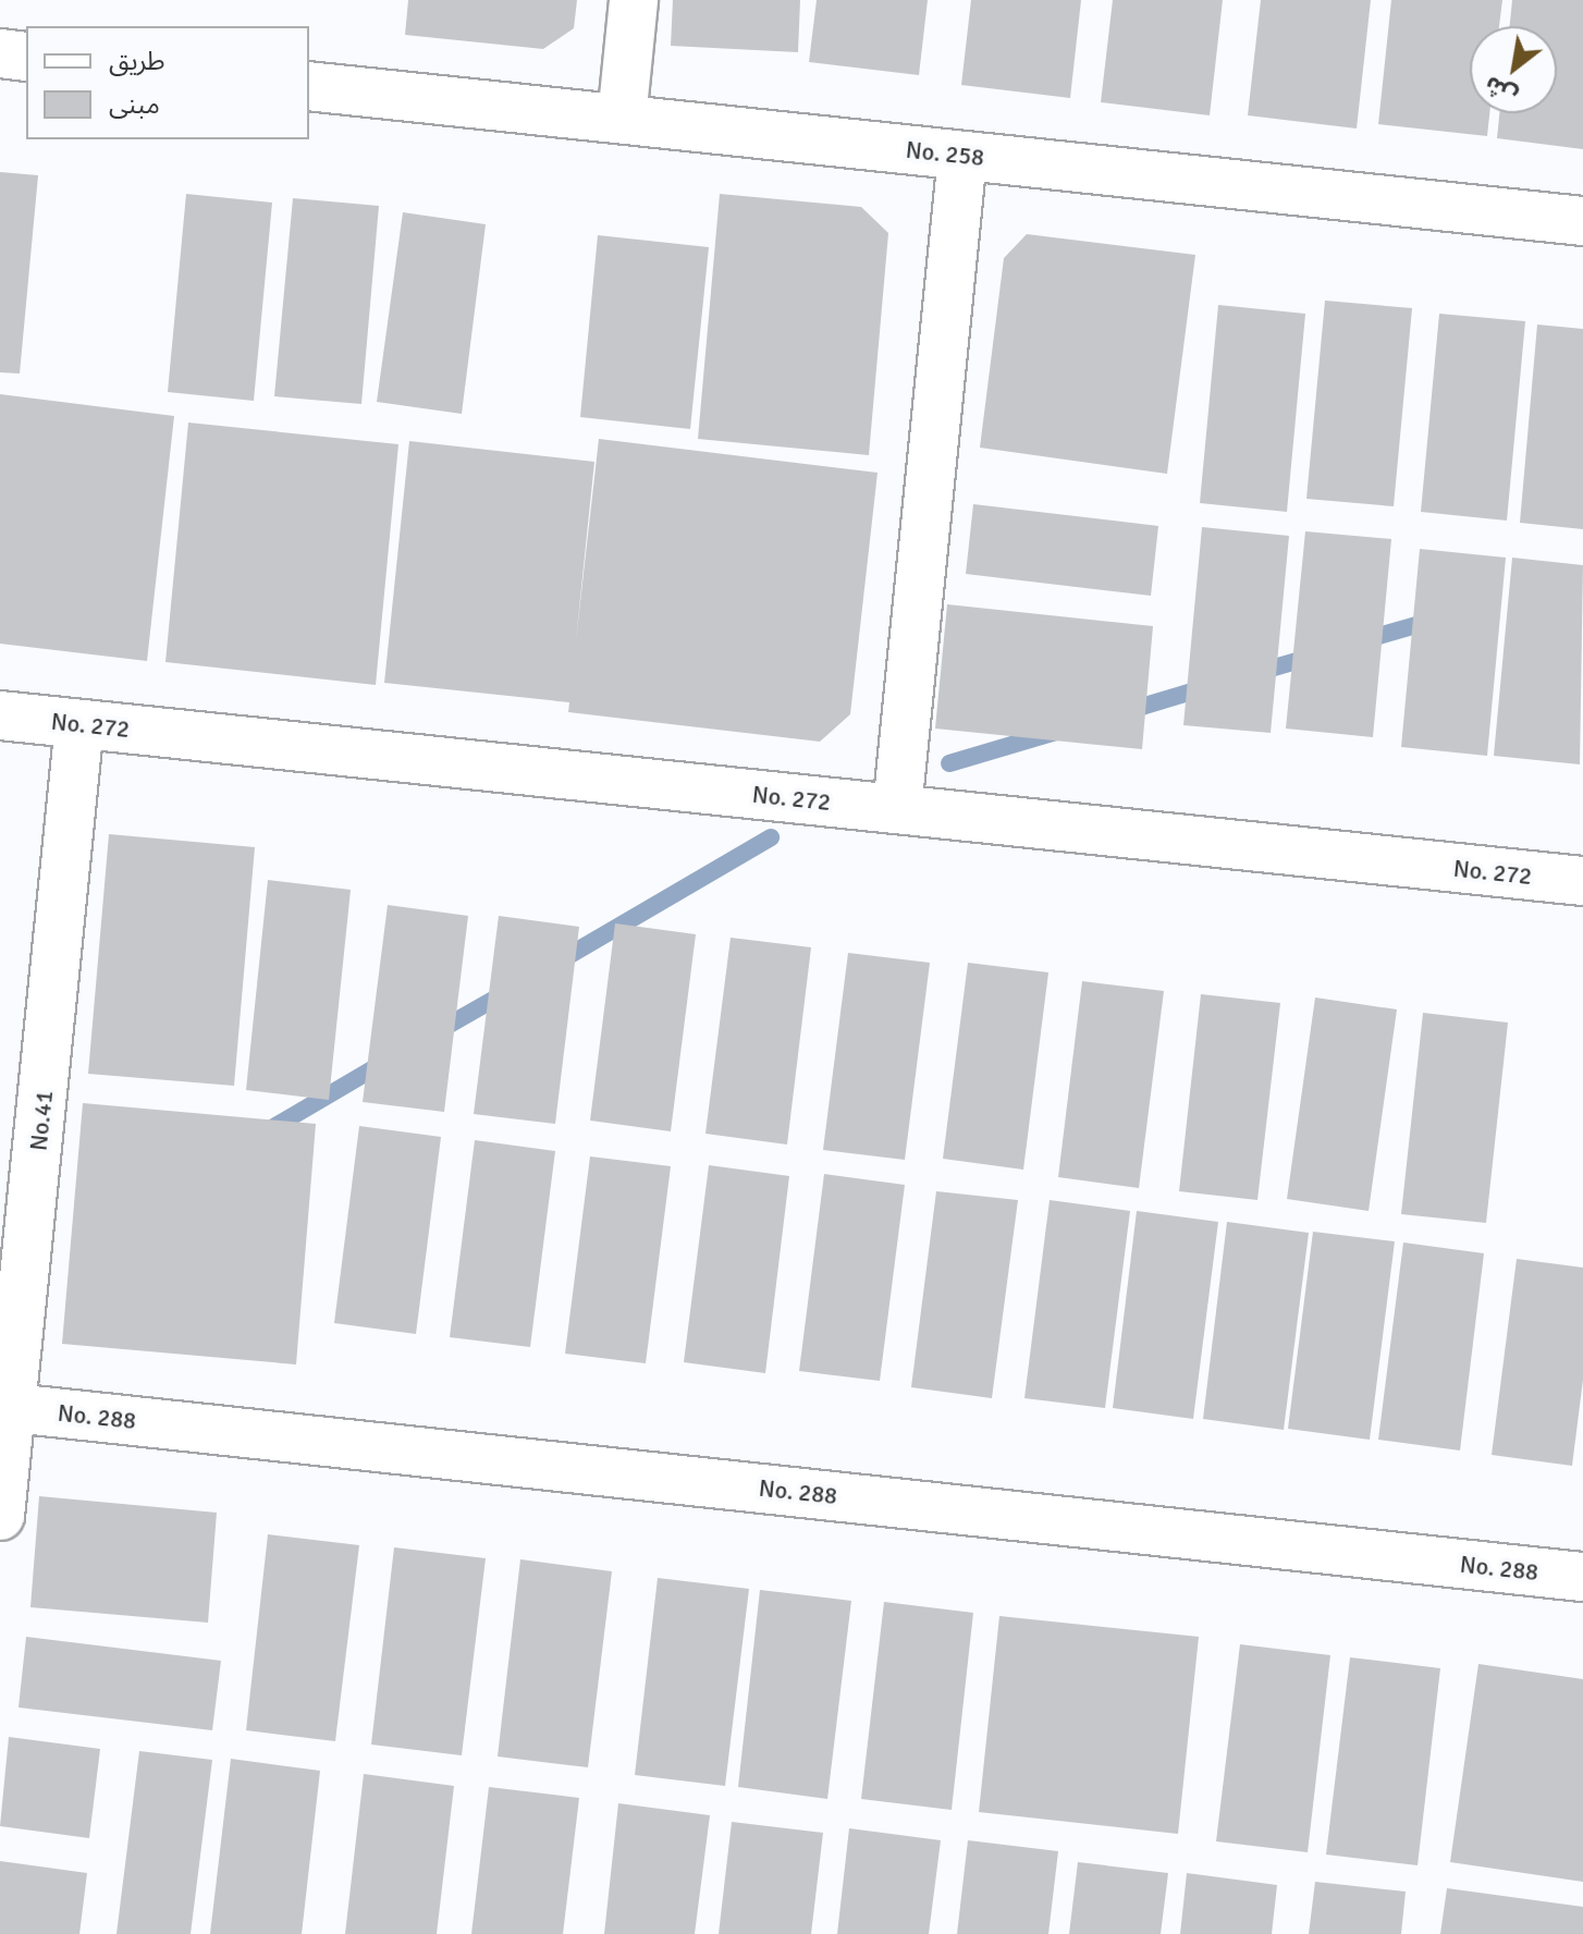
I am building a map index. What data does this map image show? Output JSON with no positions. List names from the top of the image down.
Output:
{
  "streets": {
    "street": [
      "No. 258",
      "No. 272",
      "No.41",
      "No. 288"
    ]
  },
  "crossings": [
    ["No. 272", "No.41"],
    ["No.41", "No. 288"]
  ],
  "legend": ["طريق", "مبنى"],
  "north": "bottom left"
}
